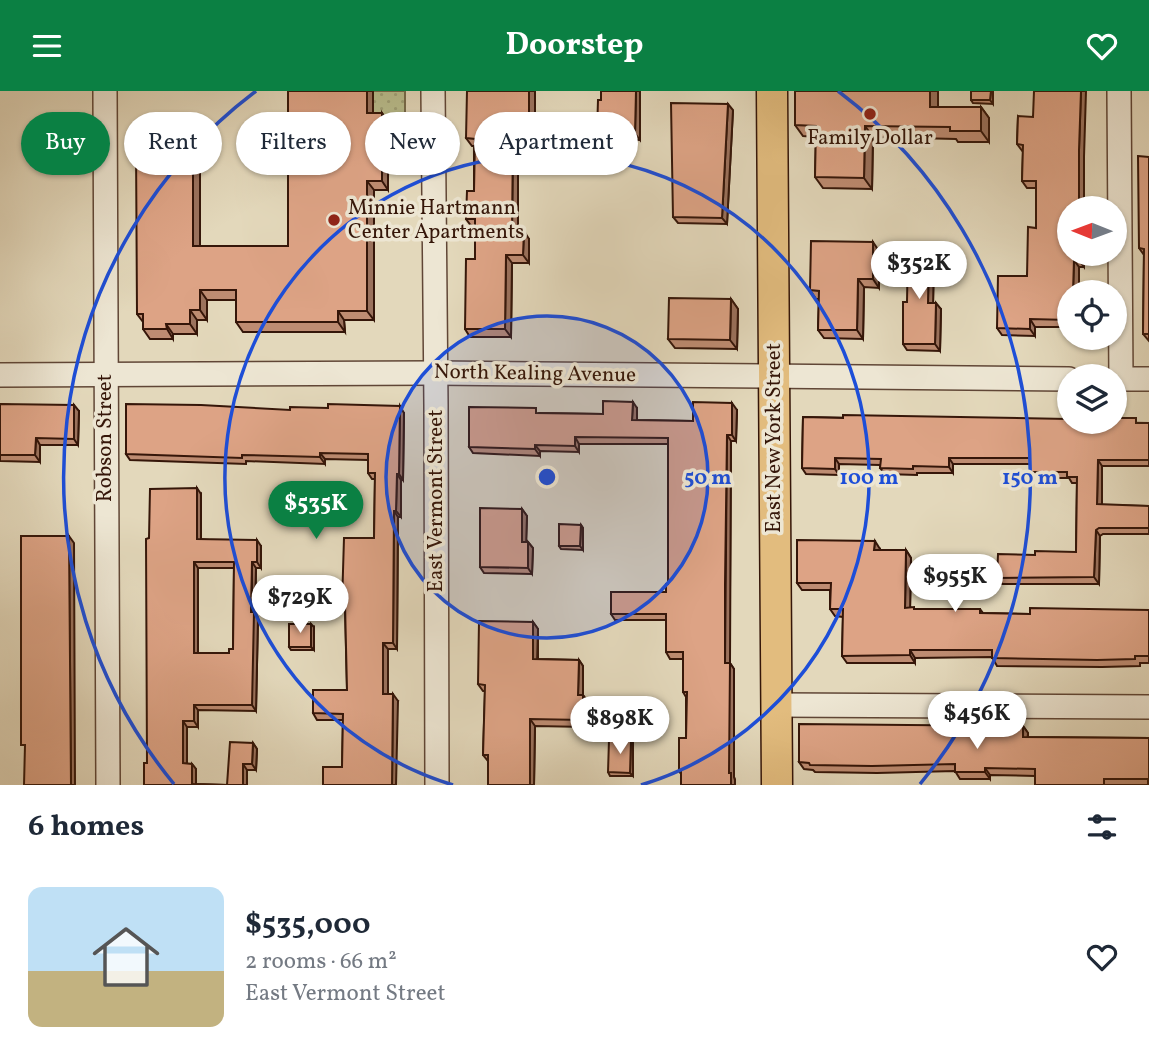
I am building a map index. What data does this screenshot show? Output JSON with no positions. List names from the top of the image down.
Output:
{
  "streets": {
    "main road": ["East New York Street"],
    "street": ["North Kealing Avenue", "Robson Street", "East Vermont Street"]
  },
  "crossings": [
    ["North Kealing Avenue", "Robson Street"],
    ["North Kealing Avenue", "East New York Street"],
    ["North Kealing Avenue", "East Vermont Street"]
  ],
  "places": ["Family Dollar", "Minnie Hartmann Center Apartments"],
  "north": "left",
  "page": {
    "header": "Doorstep",
    "chip": [
      "Buy",
      "Rent",
      "Filters",
      "New",
      "Apartment"
    ],
    "price": [
      "$352K",
      "$535K",
      "$955K",
      "$729K",
      "$456K",
      "$898K"
    ],
    "heading": "6 homes",
    "list": [
      {
        "name": "$535,000",
        "note": "2 rooms · 66 m² · East Vermont Street"
      }
    ]
  },
  "rings": ["50 m", "100 m", "150 m"]
}
